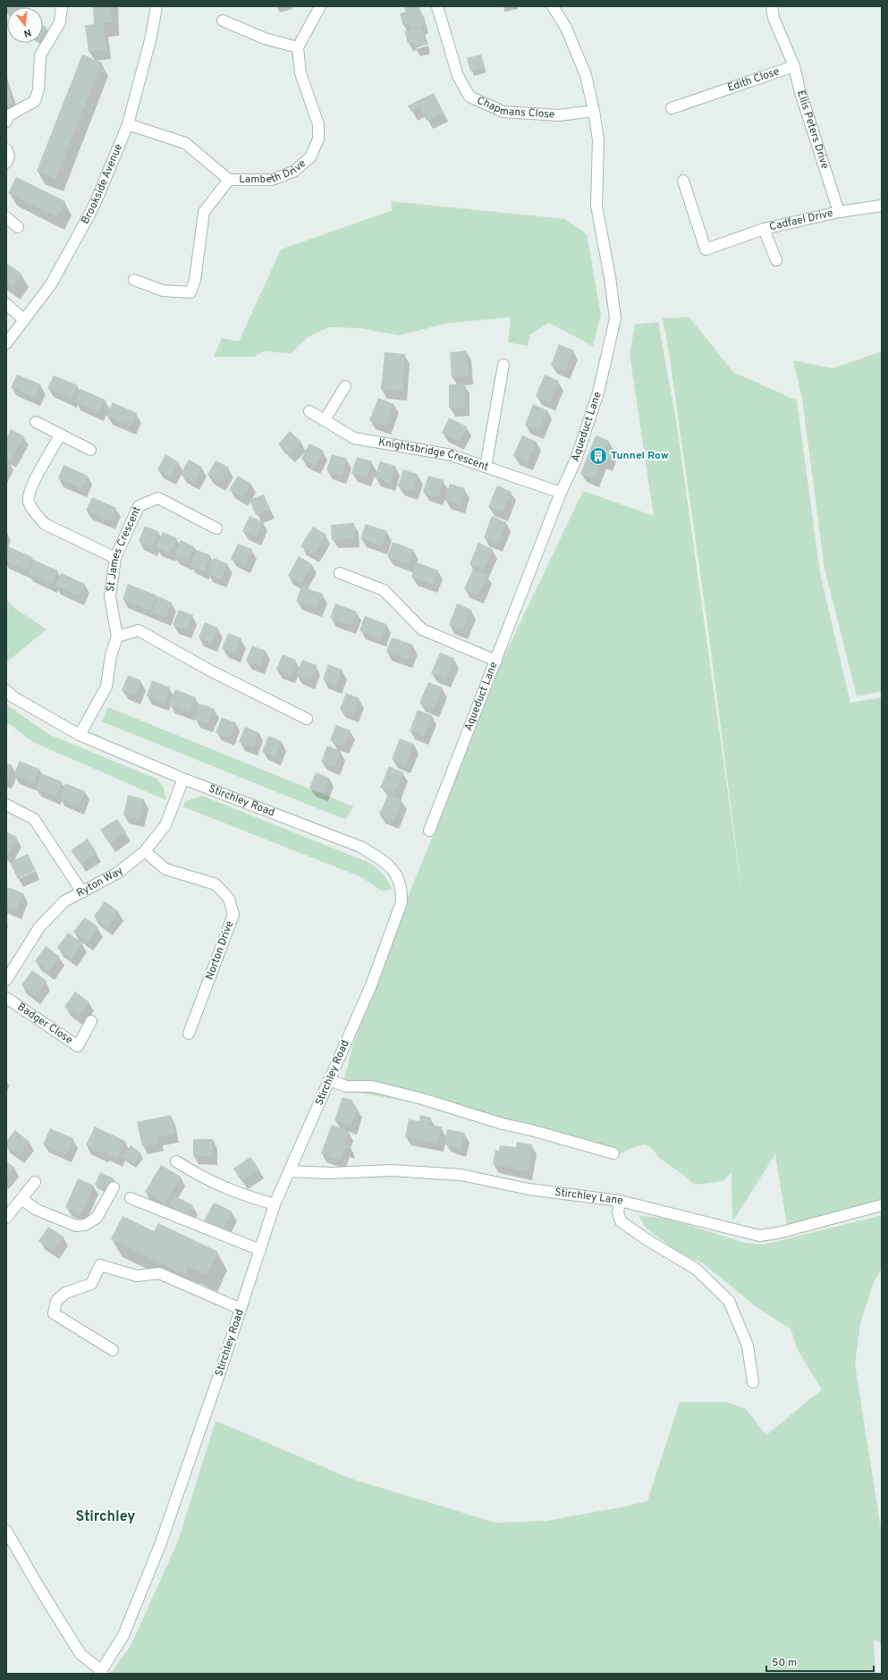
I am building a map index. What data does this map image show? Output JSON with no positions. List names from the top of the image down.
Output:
{
  "streets": {
    "street": [
      "Edith Close",
      "Chapmans Close",
      "Ellis Peters Drive",
      "Lambeth Drive",
      "Brookside Avenue",
      "Cadfael Drive",
      "Aqueduct Lane",
      "Knightsbridge Crescent",
      "St James Crescent",
      "Stirchley Road",
      "Ryton Way",
      "Norton Drive",
      "Badger Close",
      "Stirchley Lane"
    ]
  },
  "crossings": [
    ["Edith Close", "Ellis Peters Drive"],
    ["Chapmans Close", "Aqueduct Lane"],
    ["Ellis Peters Drive", "Cadfael Drive"],
    ["Aqueduct Lane", "Knightsbridge Crescent"],
    ["St James Crescent", "Stirchley Road"],
    ["Stirchley Road", "Ryton Way"],
    ["Stirchley Road", "Stirchley Lane"],
    ["Ryton Way", "Norton Drive"]
  ],
  "districts": ["Stirchley"],
  "places": {
    "building": ["Tunnel Row"]
  },
  "scale_bar": "50 m",
  "north": "bottom"
}
